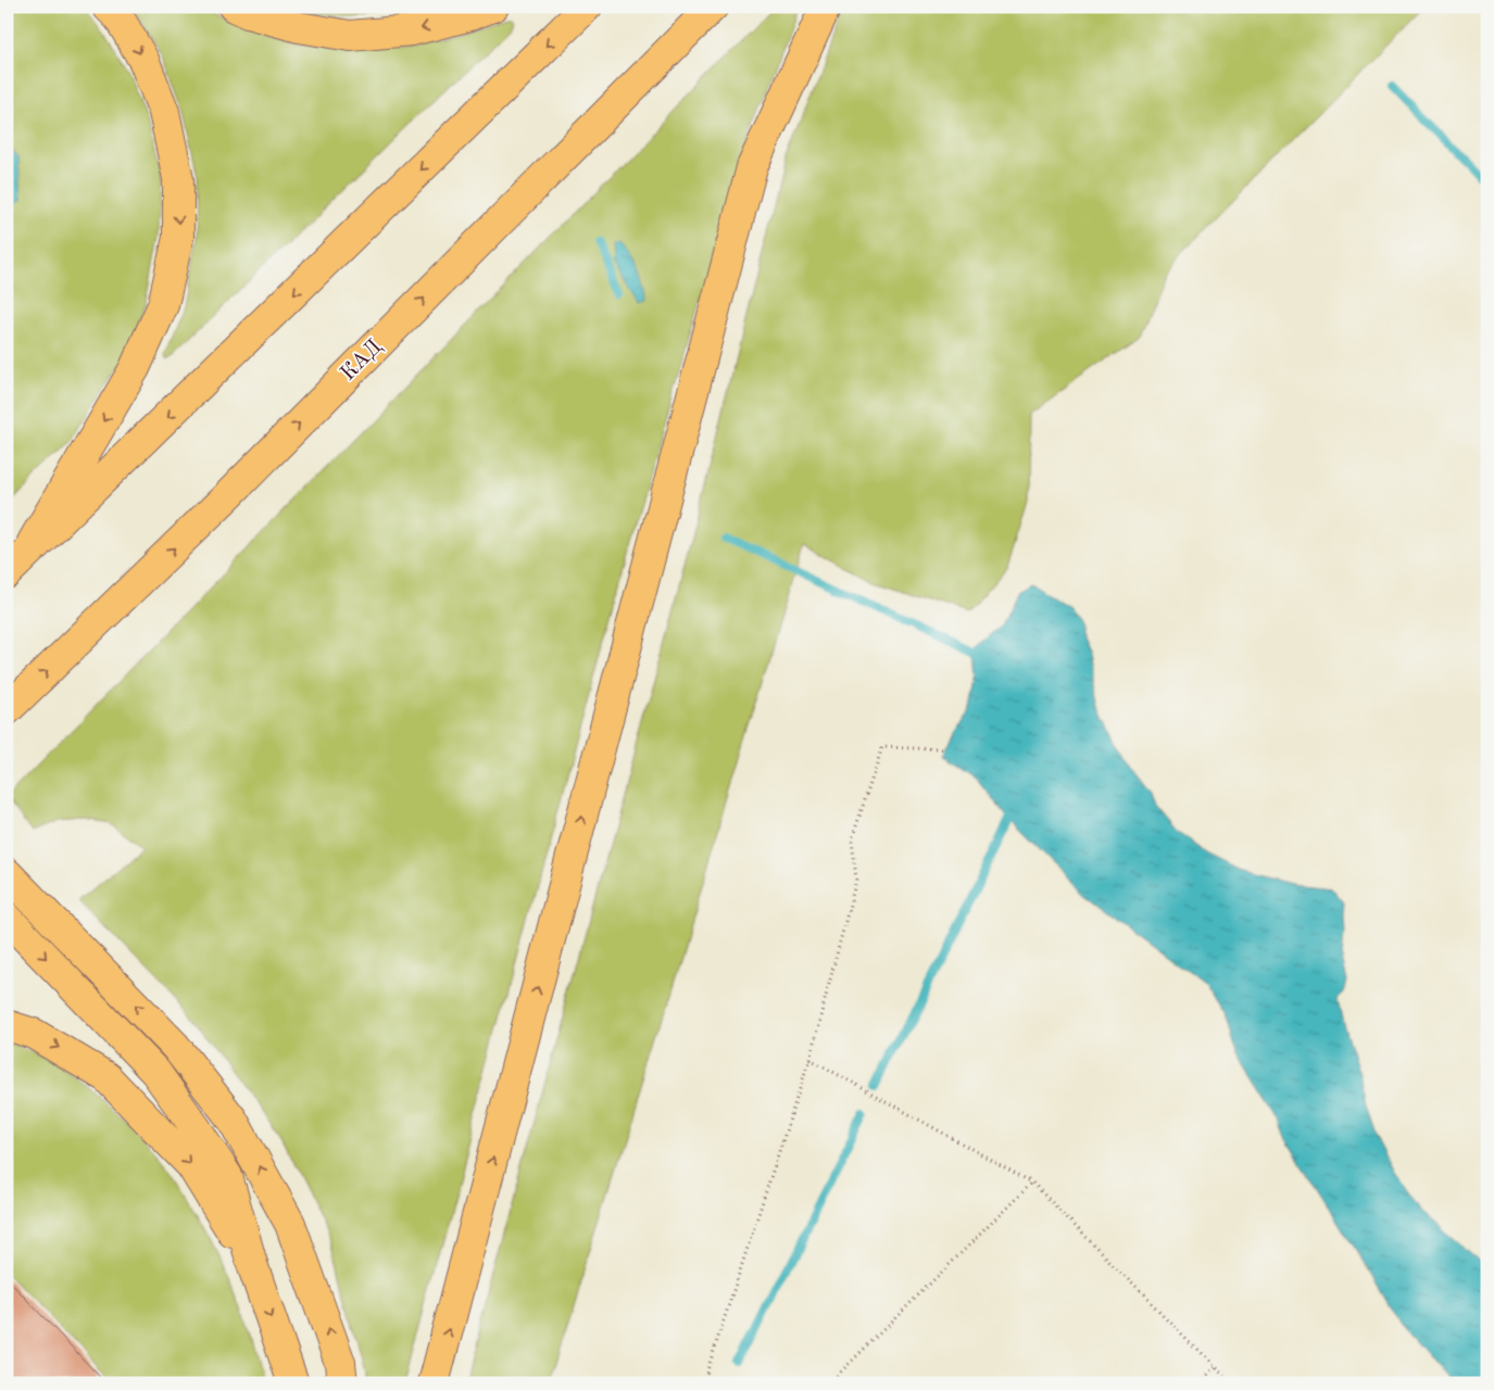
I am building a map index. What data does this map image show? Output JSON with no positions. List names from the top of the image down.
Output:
{
  "streets": {
    "main road": ["КАД"]
  }
}
